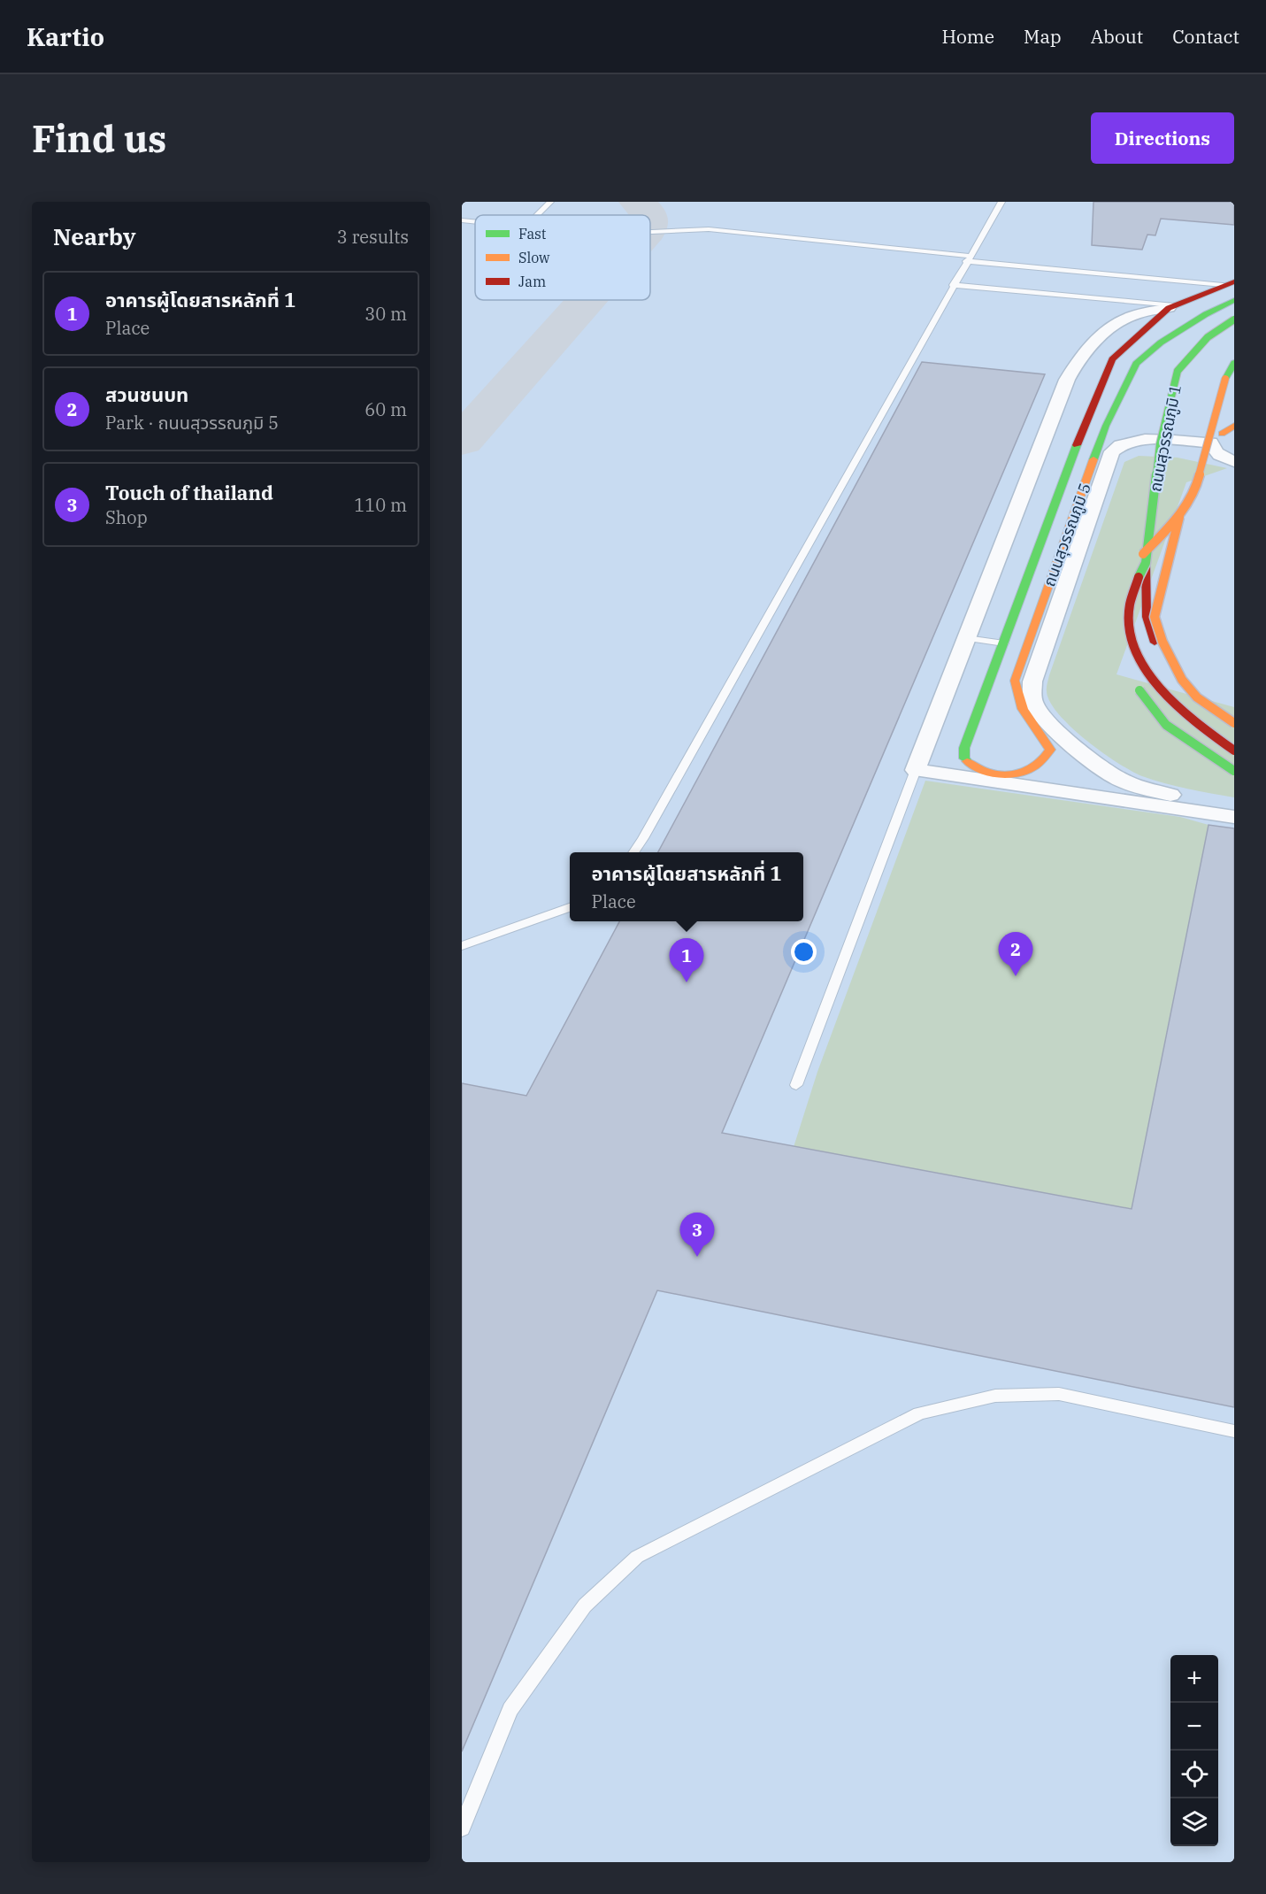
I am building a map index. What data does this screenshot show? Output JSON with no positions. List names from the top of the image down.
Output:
{
  "streets": {
    "main road": ["ถนนสุวรรณภูมิ 1", "ถนนสุวรรณภูมิ 5"]
  },
  "legend": ["Fast", "Slow", "Jam"],
  "page": {
    "header": "Kartio",
    "nav": [
      "Home",
      "Map",
      "About",
      "Contact"
    ],
    "buttons": "Directions",
    "title": "Find us",
    "heading": ["Nearby", "3 results"],
    "list": [
      {
        "mark": "1",
        "name": "อาคารผู้โดยสารหลักที่ 1",
        "note": "Place",
        "value": "30 m"
      },
      {
        "mark": "2",
        "name": "สวนชนบท",
        "note": "Park · ถนนสุวรรณภูมิ 5",
        "value": "60 m"
      },
      {
        "mark": "3",
        "name": "Touch of thailand",
        "note": "Shop",
        "value": "110 m"
      }
    ],
    "popup": ["อาคารผู้โดยสารหลักที่ 1", "Place"],
    "pins": ["2", "1", "3"],
    "map_buttons": ["+", "−"]
  }
}
